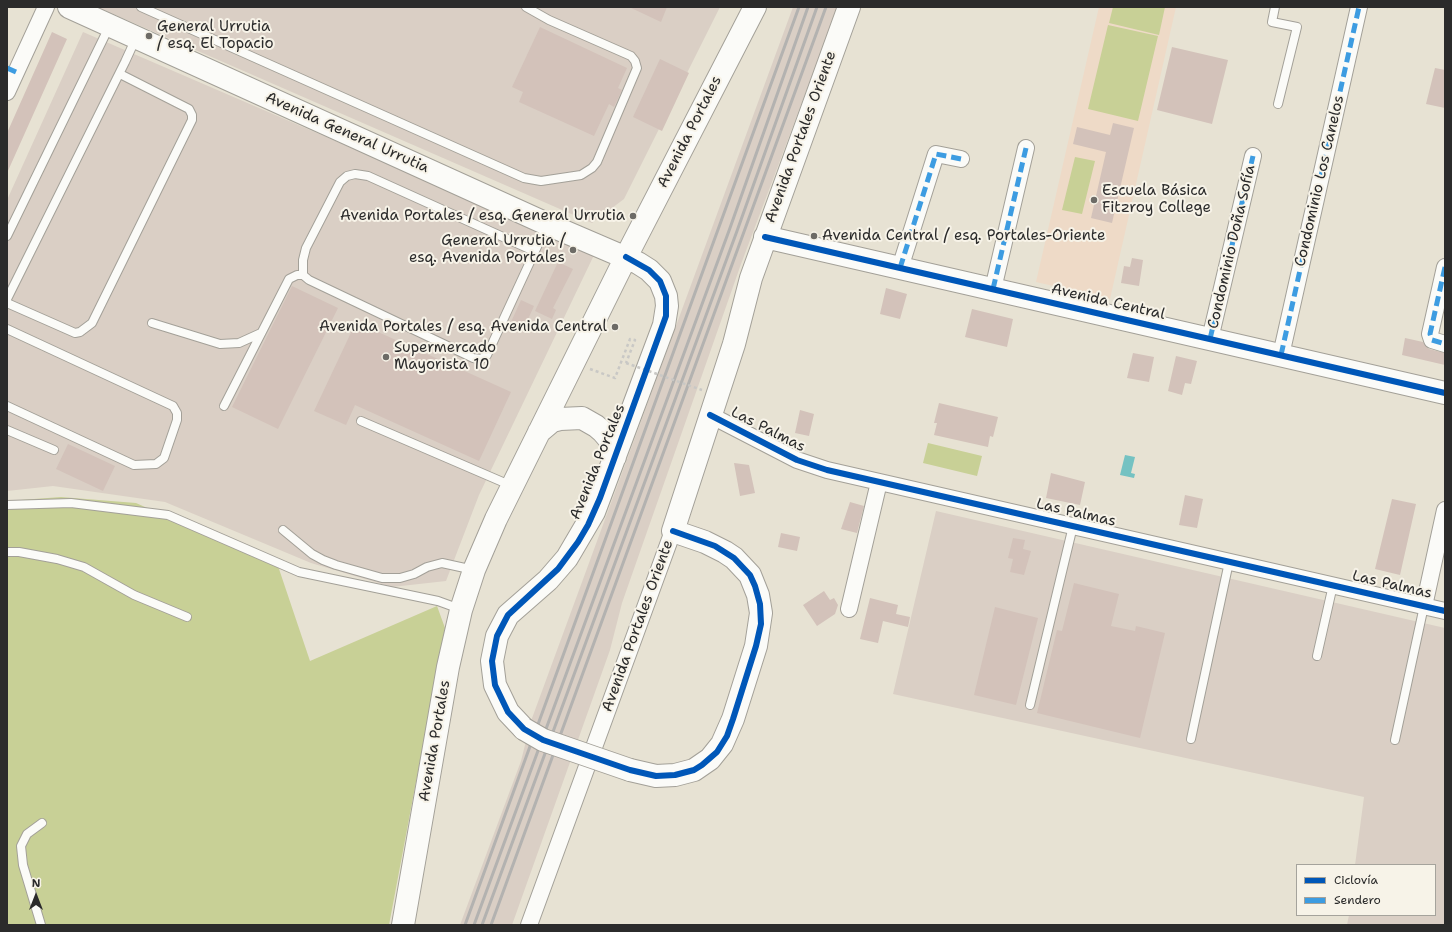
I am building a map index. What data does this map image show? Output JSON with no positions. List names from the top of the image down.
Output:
{
  "streets": {
    "street": [
      "Avenida Portales",
      "Avenida General Urrutia",
      "Avenida Portales Oriente",
      "Condominio Los Canelos",
      "Condominio Doña Sofía",
      "Avenida Central",
      "Las Palmas"
    ]
  },
  "crossings": [
    ["Avenida Portales", "Avenida General Urrutia"],
    ["Avenida Portales", "Avenida Portales Oriente"],
    ["Avenida Portales Oriente", "Avenida Central"],
    ["Avenida Portales Oriente", "Las Palmas"],
    ["Condominio Los Canelos", "Avenida Central"],
    ["Condominio Doña Sofía", "Avenida Central"]
  ],
  "places": [
    "General Urrutia / esq. El Topacio",
    "Escuela Básica Fitzroy College",
    "Avenida Portales / esq. General Urrutia",
    "Avenida Central / esq. Portales-Oriente",
    "General Urrutia / esq. Avenida Portales",
    "Avenida Portales / esq. Avenida Central",
    "Supermercado Mayorista 10"
  ],
  "legend": ["Ciclovía", "Sendero"],
  "north": "top"
}
